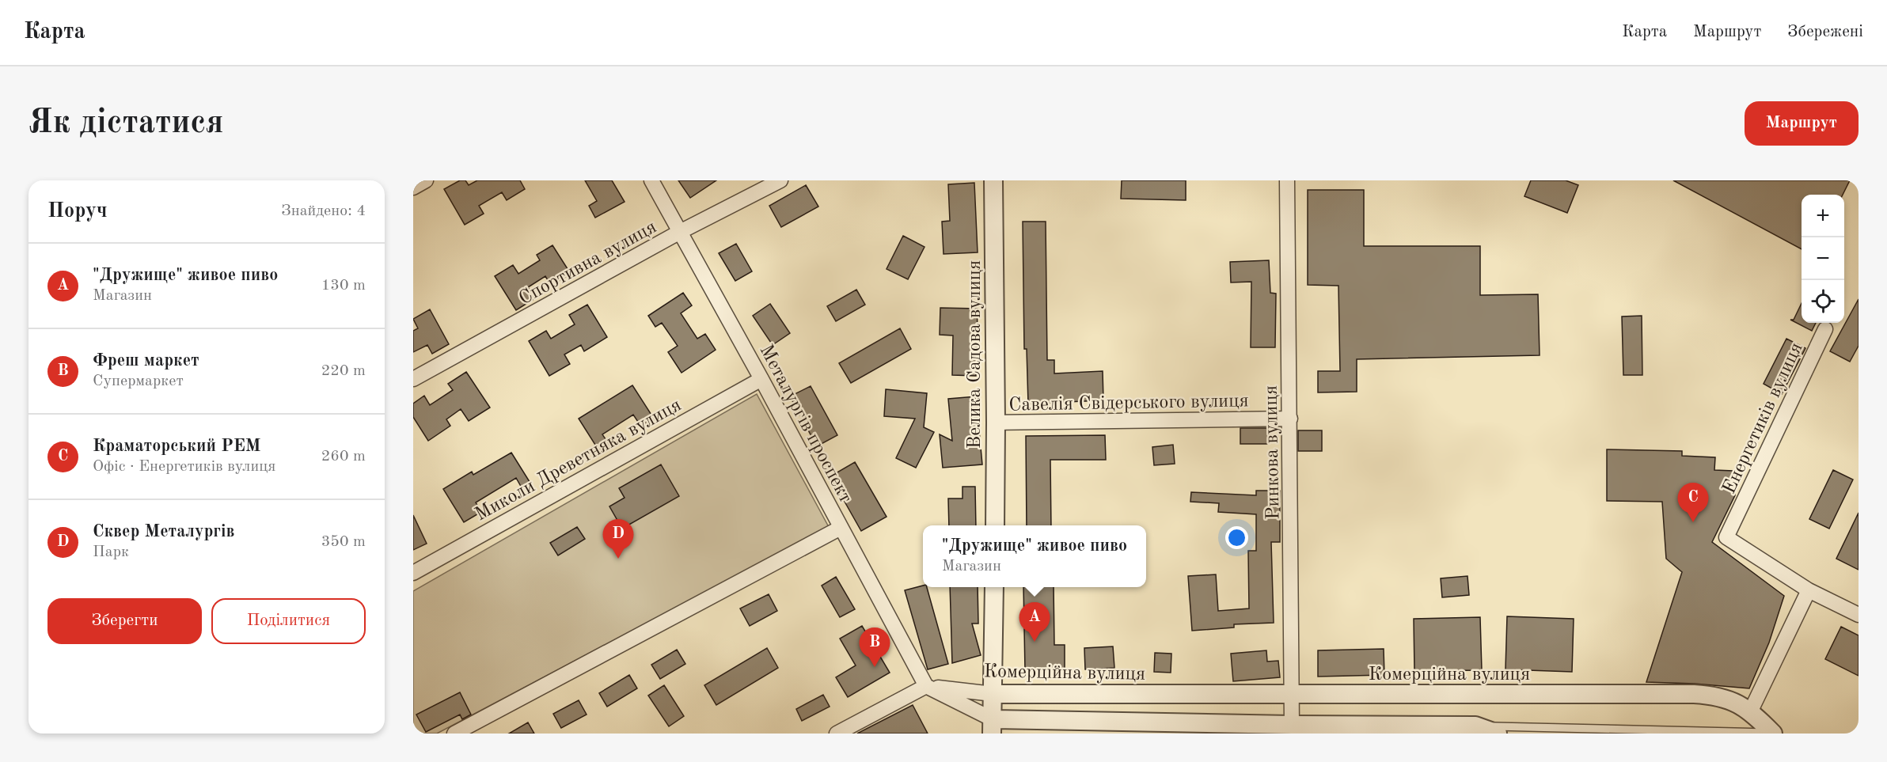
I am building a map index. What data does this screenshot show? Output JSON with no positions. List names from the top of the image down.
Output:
{
  "streets": {
    "street": [
      "Спортивна вулиця",
      "Велика Садова вулиця",
      "Савелія Свідерського вулиця",
      "Енергетиків вулиця",
      "Металургів проспект",
      "Ринкова вулиця",
      "Миколи Древетняка вулиця",
      "Комерційна вулиця"
    ]
  },
  "crossings": [
    ["Спортивна вулиця", "Металургів проспект"],
    ["Велика Садова вулиця", "Савелія Свідерського вулиця"],
    ["Савелія Свідерського вулиця", "Ринкова вулиця"],
    ["Металургів проспект", "Миколи Древетняка вулиця"],
    ["Металургів проспект", "Комерційна вулиця"],
    ["Ринкова вулиця", "Комерційна вулиця"]
  ],
  "page": {
    "header": "Карта",
    "nav": ["Карта", "Маршрут", "Збережені"],
    "buttons": [
      "Маршрут",
      ["Зберегти", "Поділитися"]
    ],
    "title": "Як дістатися",
    "heading": ["Поруч", "Знайдено: 4"],
    "map_buttons": ["+", "−"],
    "list": [
      {
        "mark": "A",
        "name": "\"Дружище\" живое пиво",
        "note": "Магазин",
        "value": "130 m"
      },
      {
        "mark": "B",
        "name": "Фреш маркет",
        "note": "Супермаркет",
        "value": "220 m"
      },
      {
        "mark": "C",
        "name": "Краматорський РЕМ",
        "note": "Офіс · Енергетиків вулиця",
        "value": "260 m"
      },
      {
        "mark": "D",
        "name": "Сквер Металургів",
        "note": "Парк",
        "value": "350 m"
      }
    ],
    "pins": [
      "C",
      "D",
      "A",
      "B"
    ],
    "popup": ["\"Дружище\" живое пиво", "Магазин"]
  }
}
